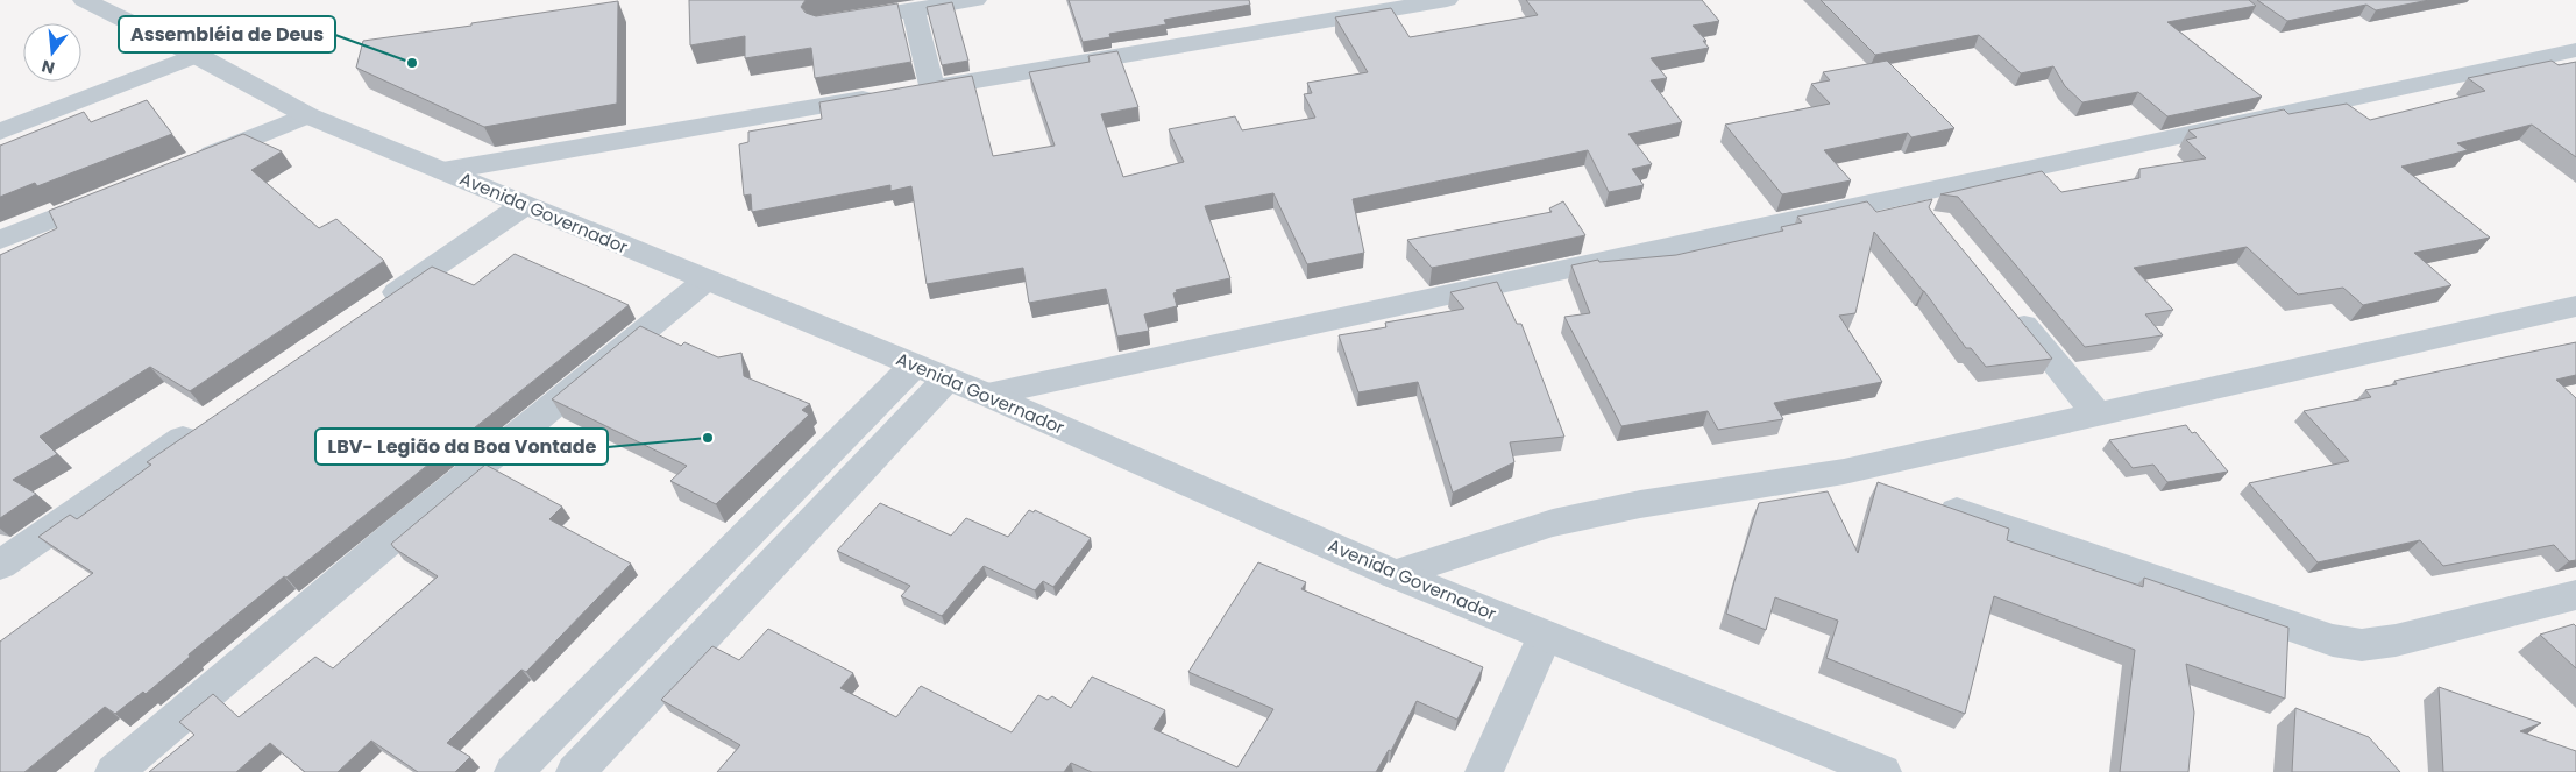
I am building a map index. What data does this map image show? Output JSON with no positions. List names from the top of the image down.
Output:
{
  "streets": {
    "street": ["Avenida Governador"]
  },
  "places": ["Assembléia de Deus", "LBV- Legião da Boa Vontade"],
  "north": "bottom"
}
